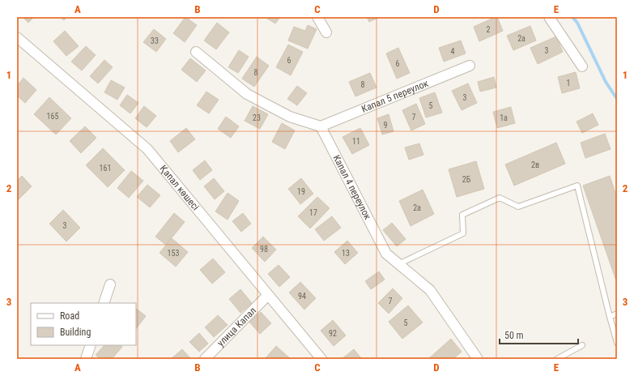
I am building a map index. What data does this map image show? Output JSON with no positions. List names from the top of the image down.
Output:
{
  "streets": {
    "street": [
      "Капал 5 переулок",
      "Капал 4 переулок",
      "Қапал көшесі",
      "улица Капал"
    ]
  },
  "crossings": [
    ["Капал 5 переулок", "Капал 4 переулок"],
    ["Қапал көшесі", "улица Капал"]
  ],
  "house_numbers": [
    "2",
    "2а",
    "33",
    "3",
    "4",
    "6",
    "6",
    "8",
    "1",
    "8",
    "3",
    "5",
    "165",
    "7",
    "23",
    "1а",
    "9",
    "11",
    "2в",
    "161",
    "2Б",
    "19",
    "2а",
    "17",
    "3",
    "98",
    "153",
    "13",
    "94",
    "7",
    "5",
    "92"
  ],
  "legend": ["Road", "Building"],
  "scale_bar": "50 m",
  "grid": {
    "columns": [
      "A",
      "B",
      "C",
      "D",
      "E"
    ],
    "rows": ["1", "2", "3"]
  }
}
